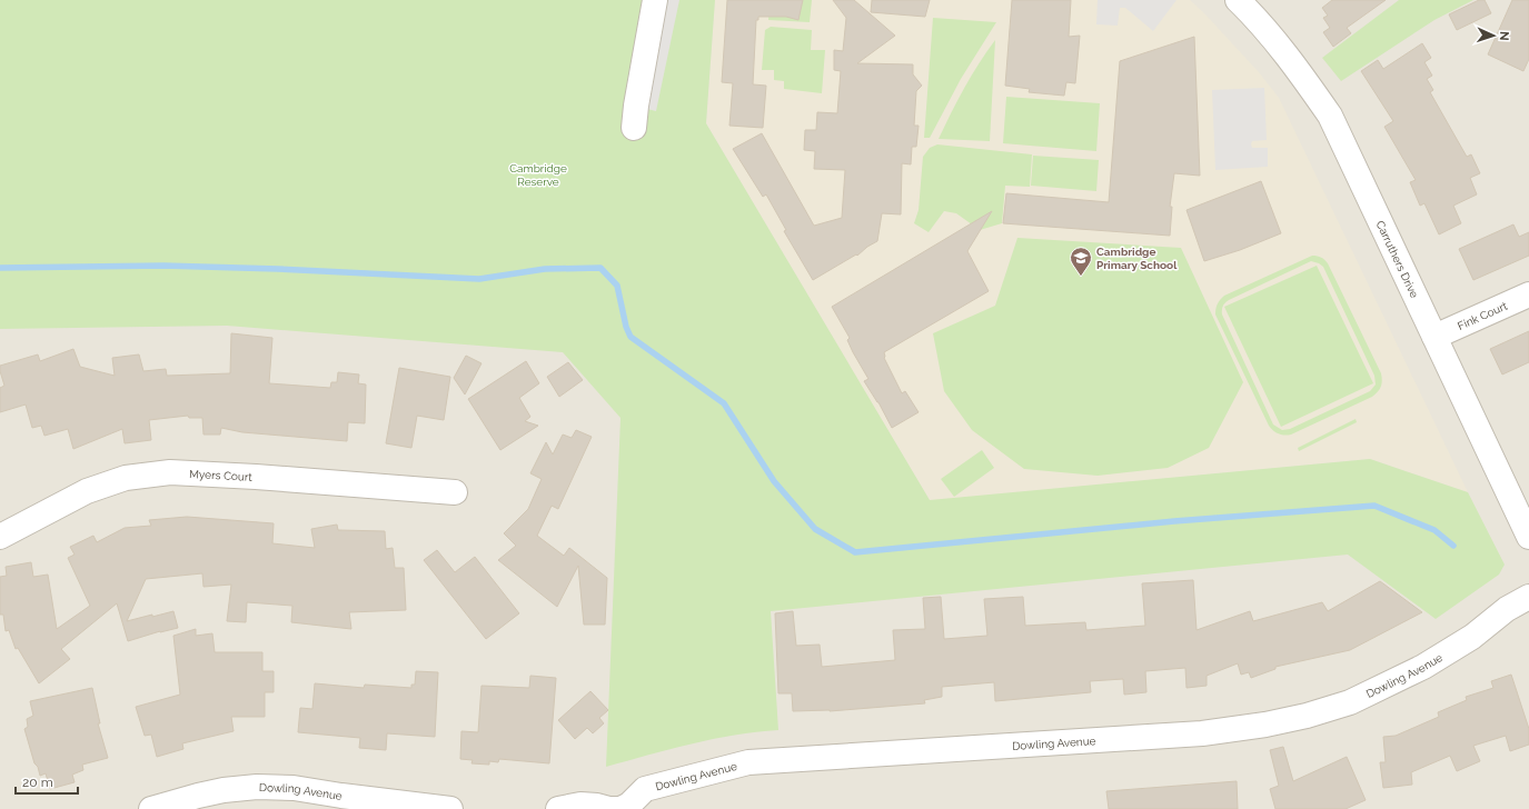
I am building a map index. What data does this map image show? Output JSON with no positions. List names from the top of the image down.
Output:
{
  "streets": {
    "street": [
      "Carruthers Drive",
      "Fink Court",
      "Myers Court",
      "Dowling Avenue"
    ]
  },
  "crossings": [
    ["Carruthers Drive", "Fink Court"]
  ],
  "parks": ["Cambridge Reserve"],
  "places": {
    "school or university": ["Cambridge Primary School"]
  },
  "scale_bar": "20 m",
  "north": "right"
}
